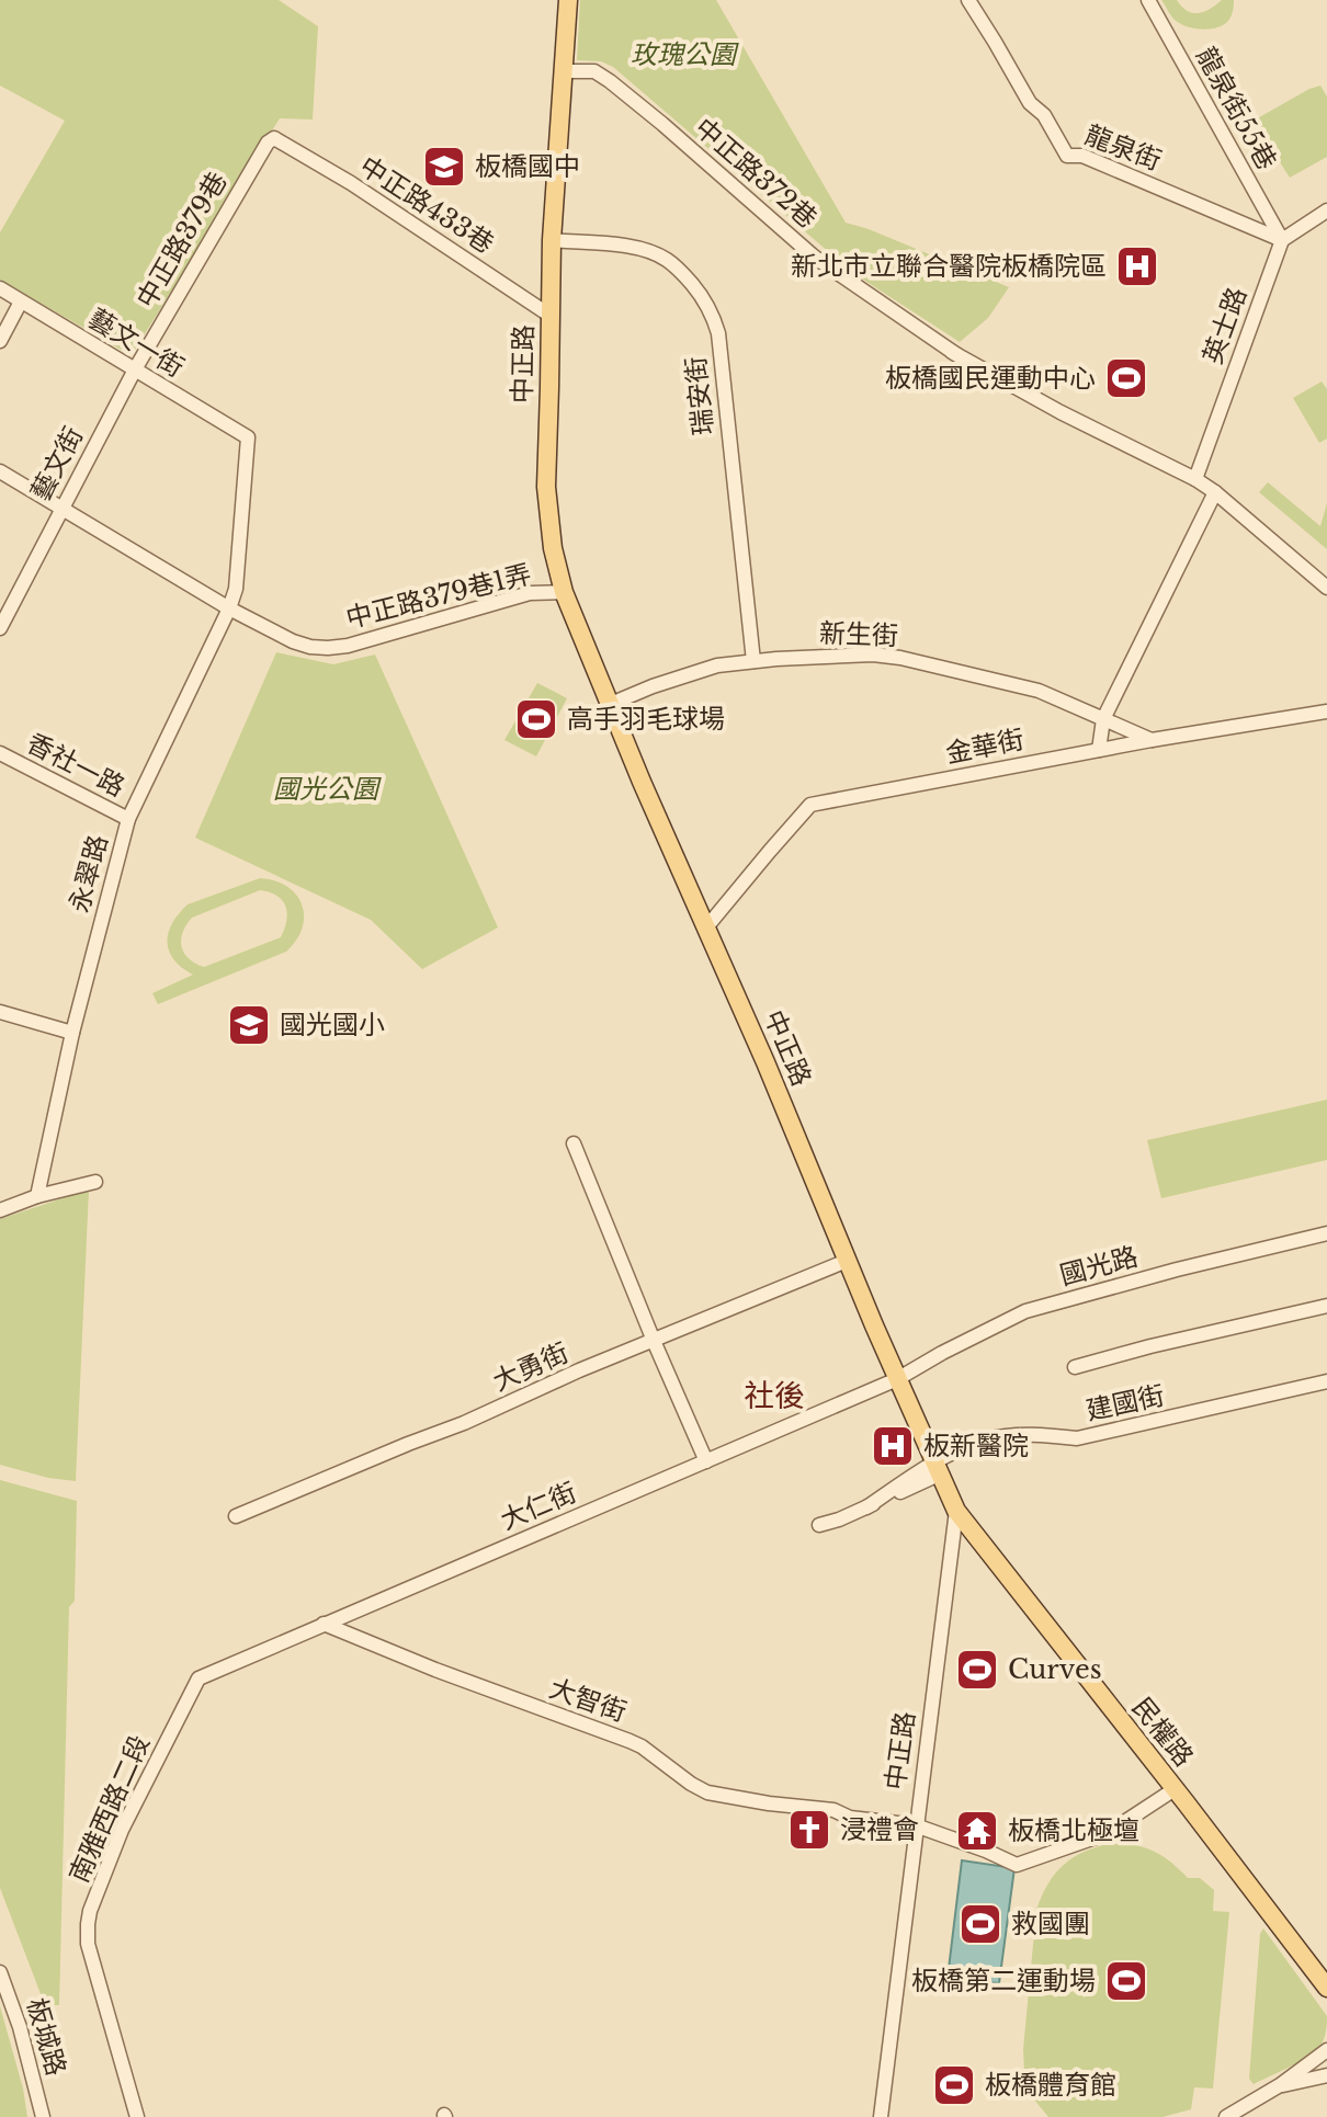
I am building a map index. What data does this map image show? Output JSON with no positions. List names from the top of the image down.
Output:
{
  "streets": {
    "main road": ["中正路", "民權路"],
    "street": [
      "龍泉街55巷",
      "龍泉街",
      "中正路372巷",
      "中正路433巷",
      "中正路379巷",
      "英士路",
      "藝文一街",
      "瑞安街",
      "藝文街",
      "中正路379巷1弄",
      "新生街",
      "金華街",
      "香社一路",
      "永翠路",
      "國光路",
      "大勇街",
      "建國街",
      "大仁街",
      "大智街",
      "南雅西路二段",
      "板城路"
    ]
  },
  "crossings": [
    ["龍泉街55巷", "龍泉街"],
    ["龍泉街55巷", "英士路"],
    ["龍泉街", "英士路"],
    ["中正路372巷", "英士路"],
    ["中正路372巷", "中正路"],
    ["中正路433巷", "中正路379巷"],
    ["中正路433巷", "中正路"],
    ["中正路379巷", "藝文一街"],
    ["中正路379巷", "藝文街"],
    ["藝文一街", "藝文街"],
    ["藝文一街", "永翠路"],
    ["中正路", "瑞安街"],
    ["中正路", "中正路379巷1弄"],
    ["中正路", "新生街"],
    ["中正路", "金華街"],
    ["中正路", "國光路"],
    ["中正路", "大勇街"],
    ["中正路", "建國街"],
    ["中正路", "大仁街"],
    ["中正路", "大智街"],
    ["中正路", "民權路"],
    ["瑞安街", "新生街"],
    ["藝文街", "中正路379巷1弄"],
    ["中正路379巷1弄", "永翠路"],
    ["新生街", "金華街"],
    ["香社一路", "永翠路"],
    ["國光路", "大仁街"],
    ["大仁街", "大智街"],
    ["大仁街", "南雅西路二段"],
    ["大智街", "民權路"]
  ],
  "districts": ["社後"],
  "parks": ["玫瑰公園", "國光公園"],
  "places": {
    "school or university": ["板橋國中", "國光國小"],
    "hospital": ["新北市立聯合醫院板橋院區", "板新醫院"],
    "sports": [
      "板橋國民運動中心",
      "高手羽毛球場",
      "Curves",
      "救國團",
      "板橋第二運動場",
      "板橋體育館"
    ],
    "church": ["浸禮會"],
    "temple": ["板橋北極壇"]
  }
}
